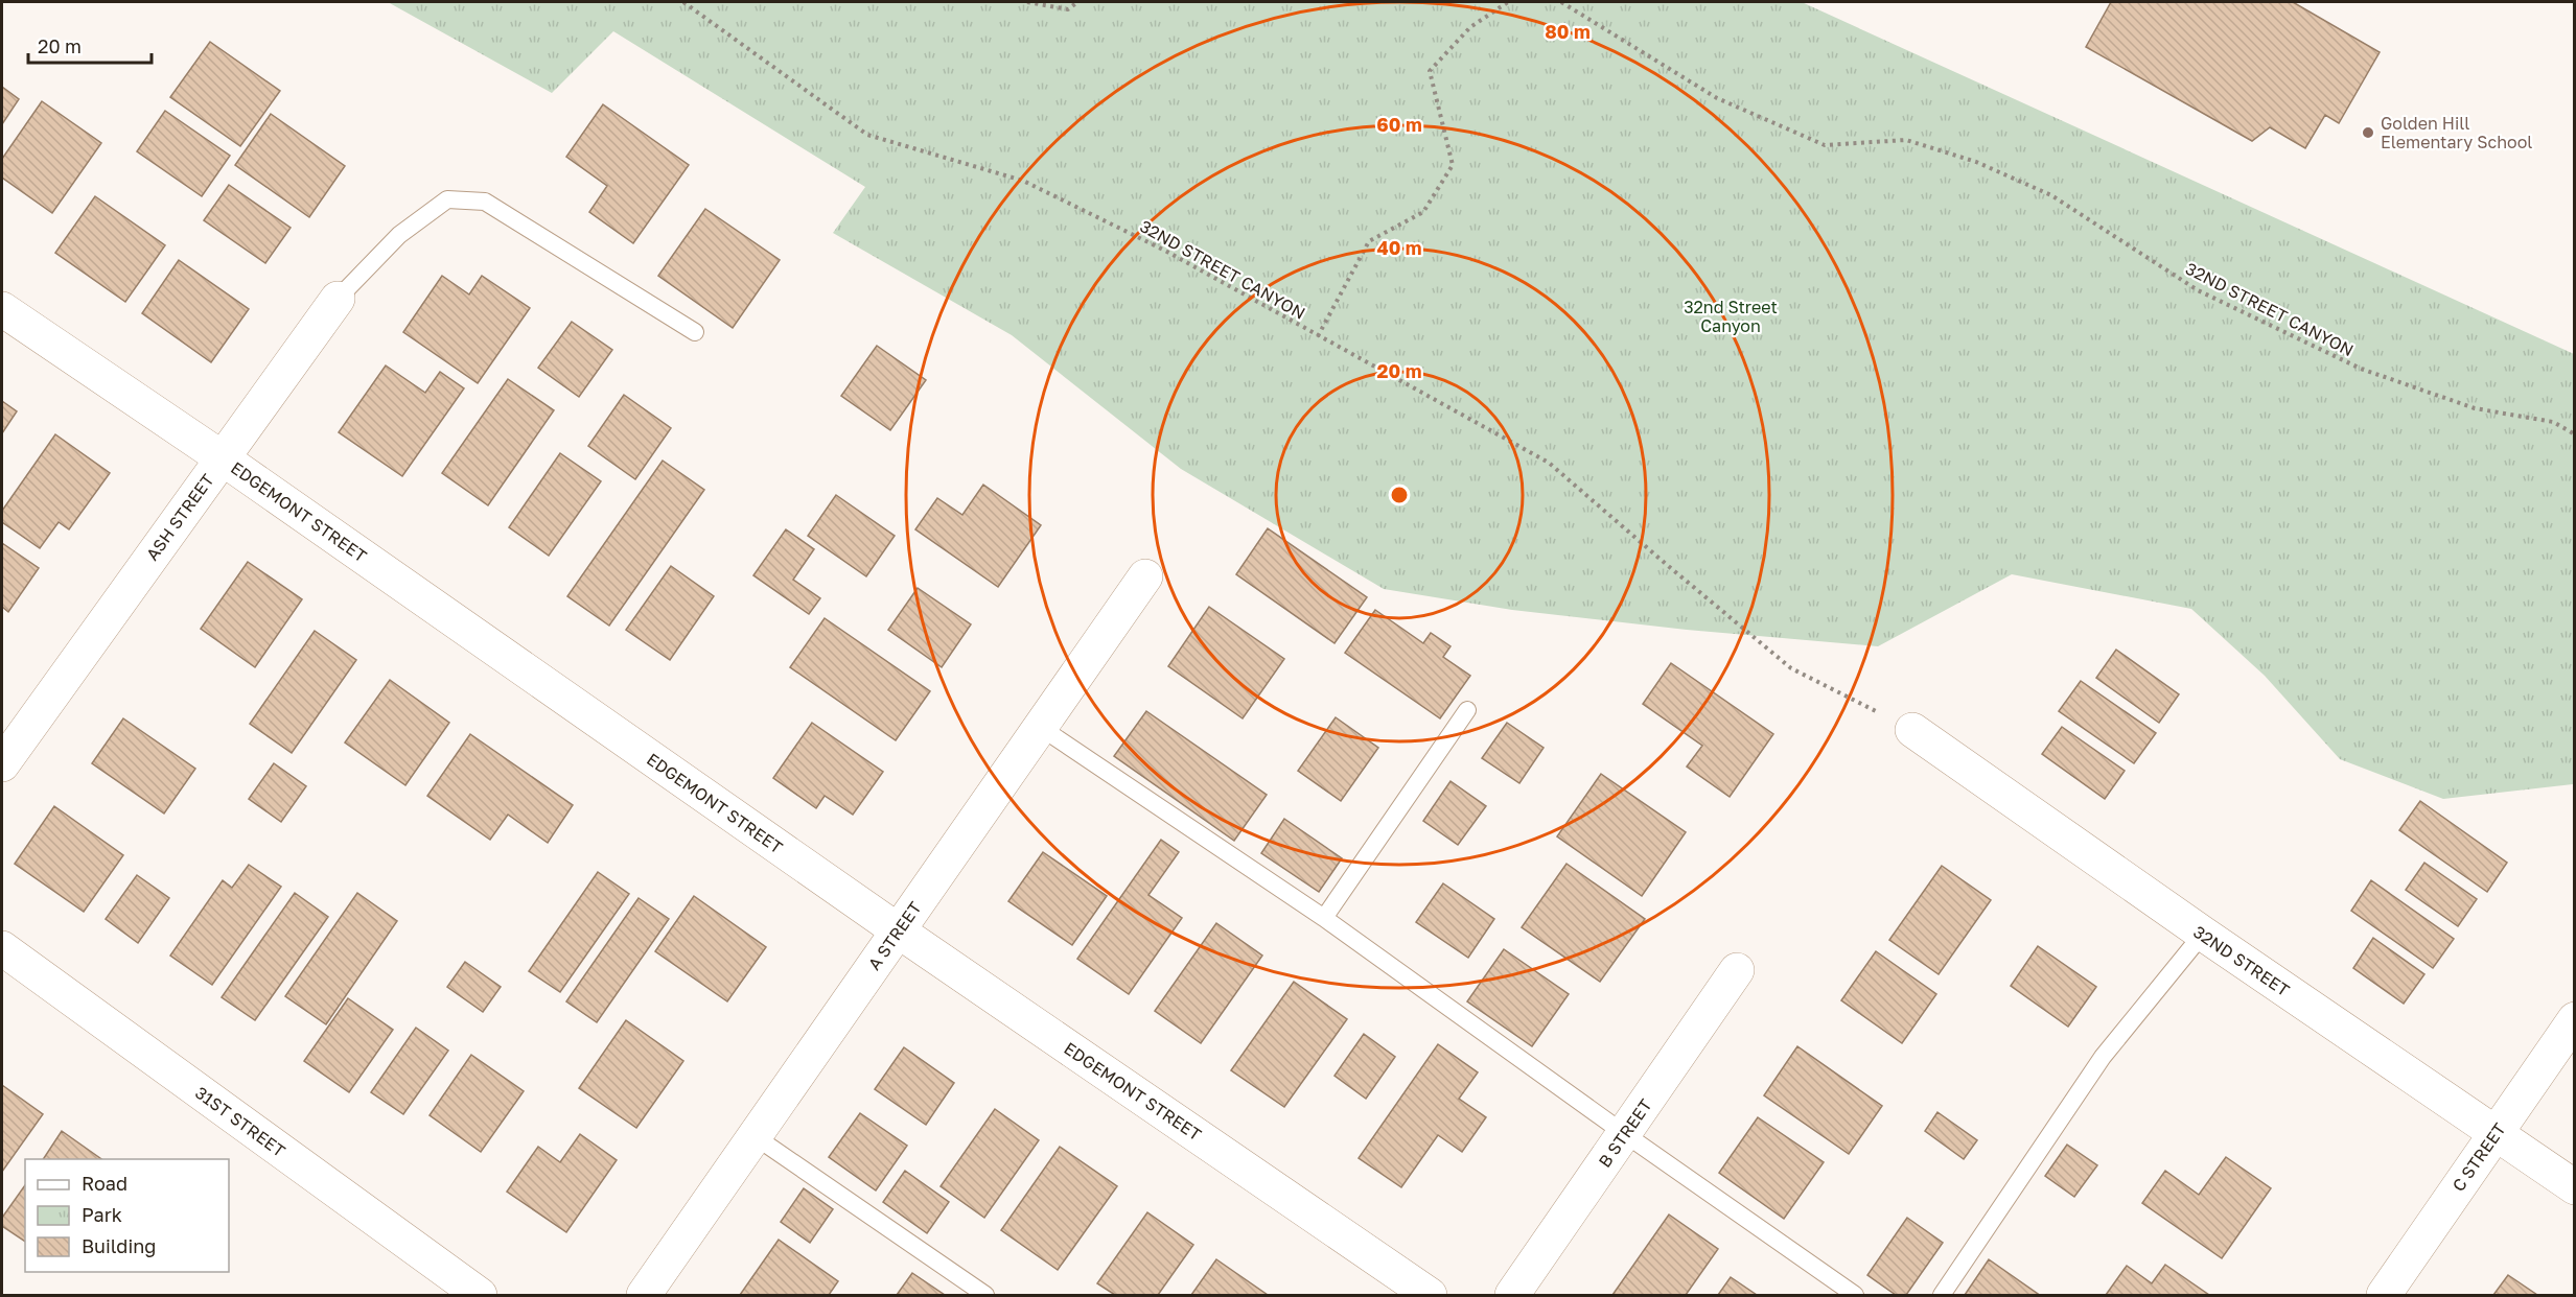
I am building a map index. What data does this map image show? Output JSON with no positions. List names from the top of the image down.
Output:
{
  "streets": {
    "street": [
      "EDGEMONT STREET",
      "ASH STREET",
      "A STREET",
      "32ND STREET",
      "31ST STREET",
      "B STREET",
      "C STREET"
    ],
    "path": ["32ND STREET CANYON"]
  },
  "crossings": [
    ["32ND STREET CANYON", "32ND STREET"],
    ["EDGEMONT STREET", "ASH STREET"],
    ["EDGEMONT STREET", "A STREET"],
    ["32ND STREET", "C STREET"]
  ],
  "parks": ["32nd Street Canyon"],
  "places": ["Golden Hill Elementary School"],
  "legend": ["Road", "Park", "Building"],
  "scale_bar": "20 m",
  "rings": [
    "80 m",
    "60 m",
    "40 m",
    "20 m"
  ]
}
